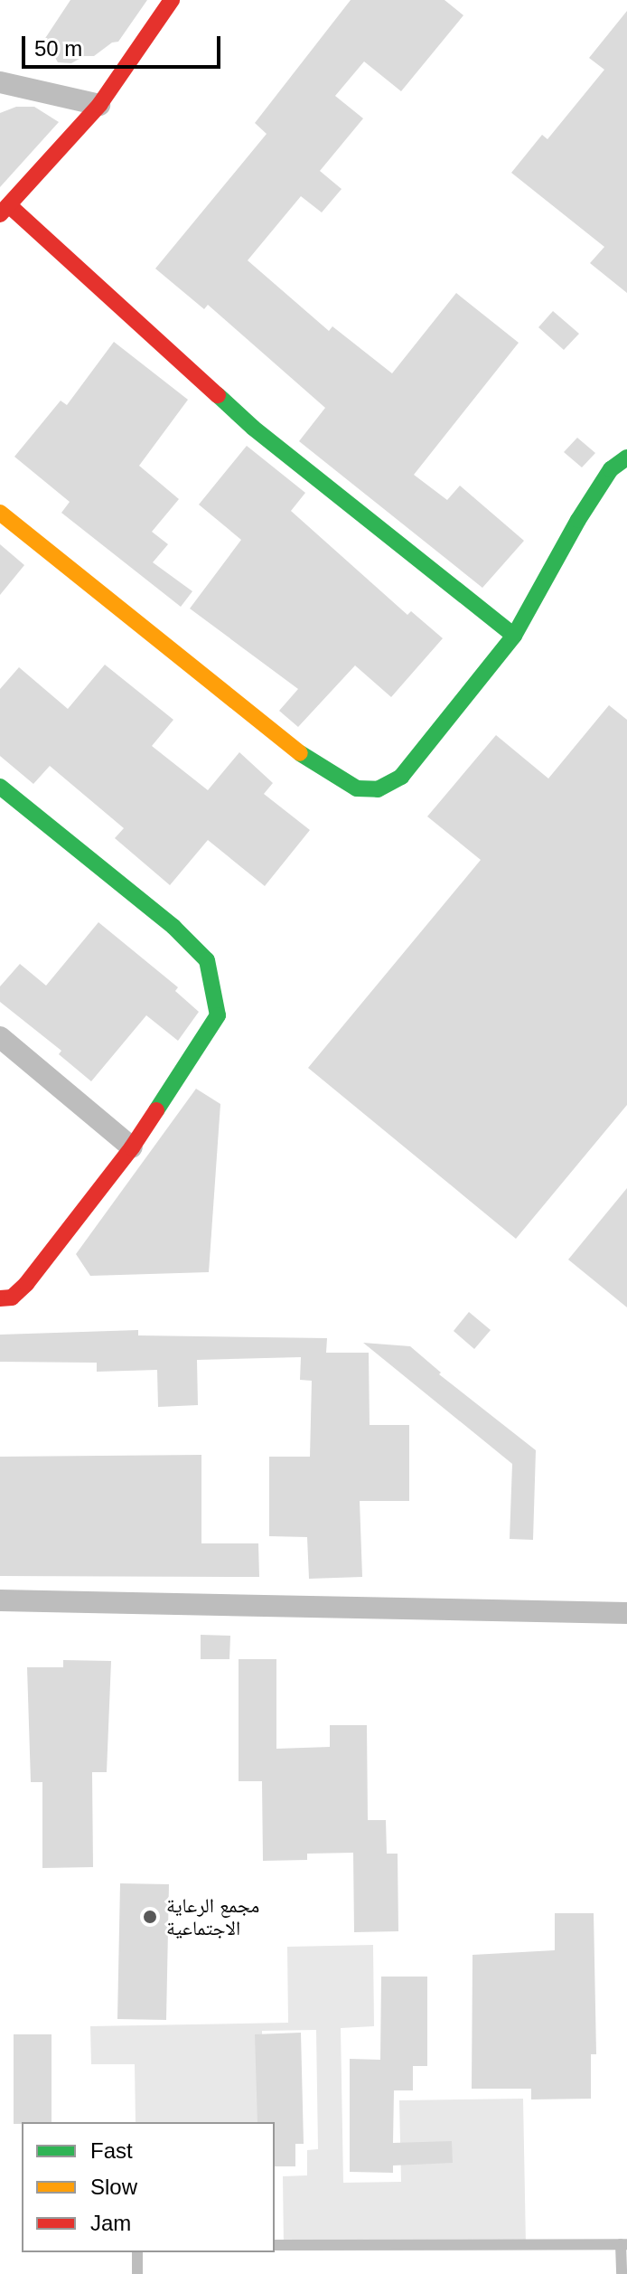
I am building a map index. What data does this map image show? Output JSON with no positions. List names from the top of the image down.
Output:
{
  "places": ["مجمع الرعاية الاجتماعية"],
  "legend": ["Fast", "Slow", "Jam"],
  "scale_bar": "50 m"
}
